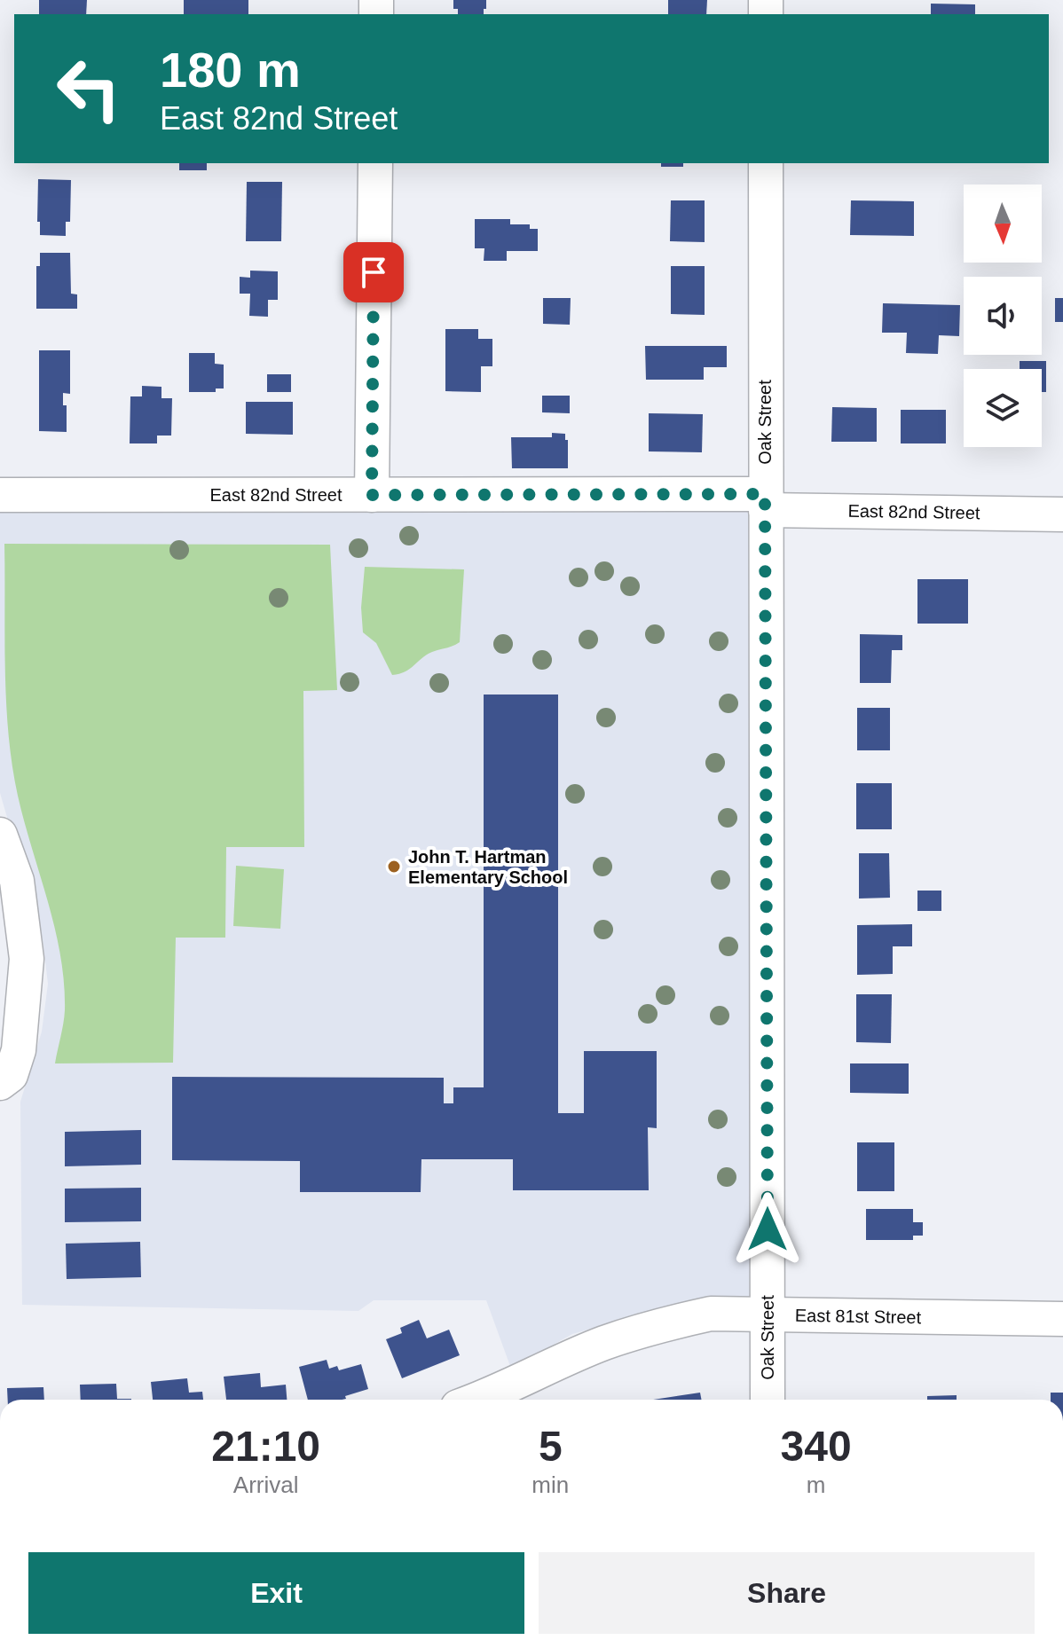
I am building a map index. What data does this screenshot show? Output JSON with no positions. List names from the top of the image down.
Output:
{
  "streets": {
    "street": ["Oak Street", "East 82nd Street", "East 81st Street"]
  },
  "crossings": [
    ["Oak Street", "East 82nd Street"],
    ["Oak Street", "East 81st Street"]
  ],
  "places": ["John T. Hartman Elementary School"],
  "north": "bottom",
  "page": {
    "turn": ["180 m", "East 82nd Street"],
    "eta": [
      "21:10",
      "Arrival",
      "5",
      "min",
      "340",
      "m"
    ],
    "buttons": ["Exit", "Share"]
  }
}
